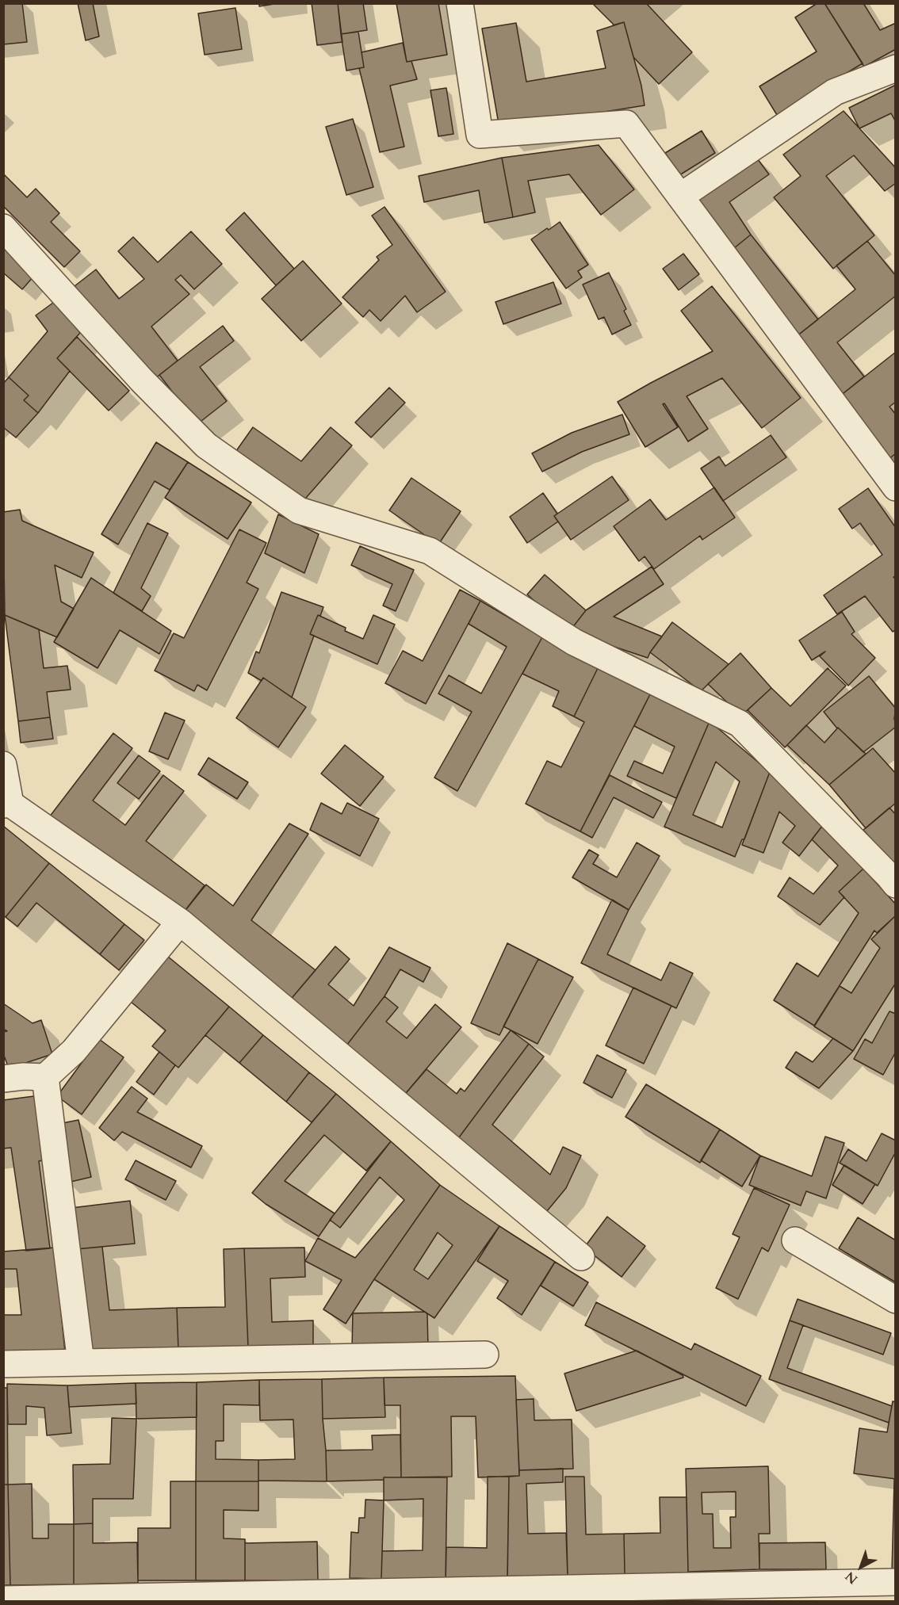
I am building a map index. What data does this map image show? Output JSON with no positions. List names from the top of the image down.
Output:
{
  "north": "bottom left"
}
